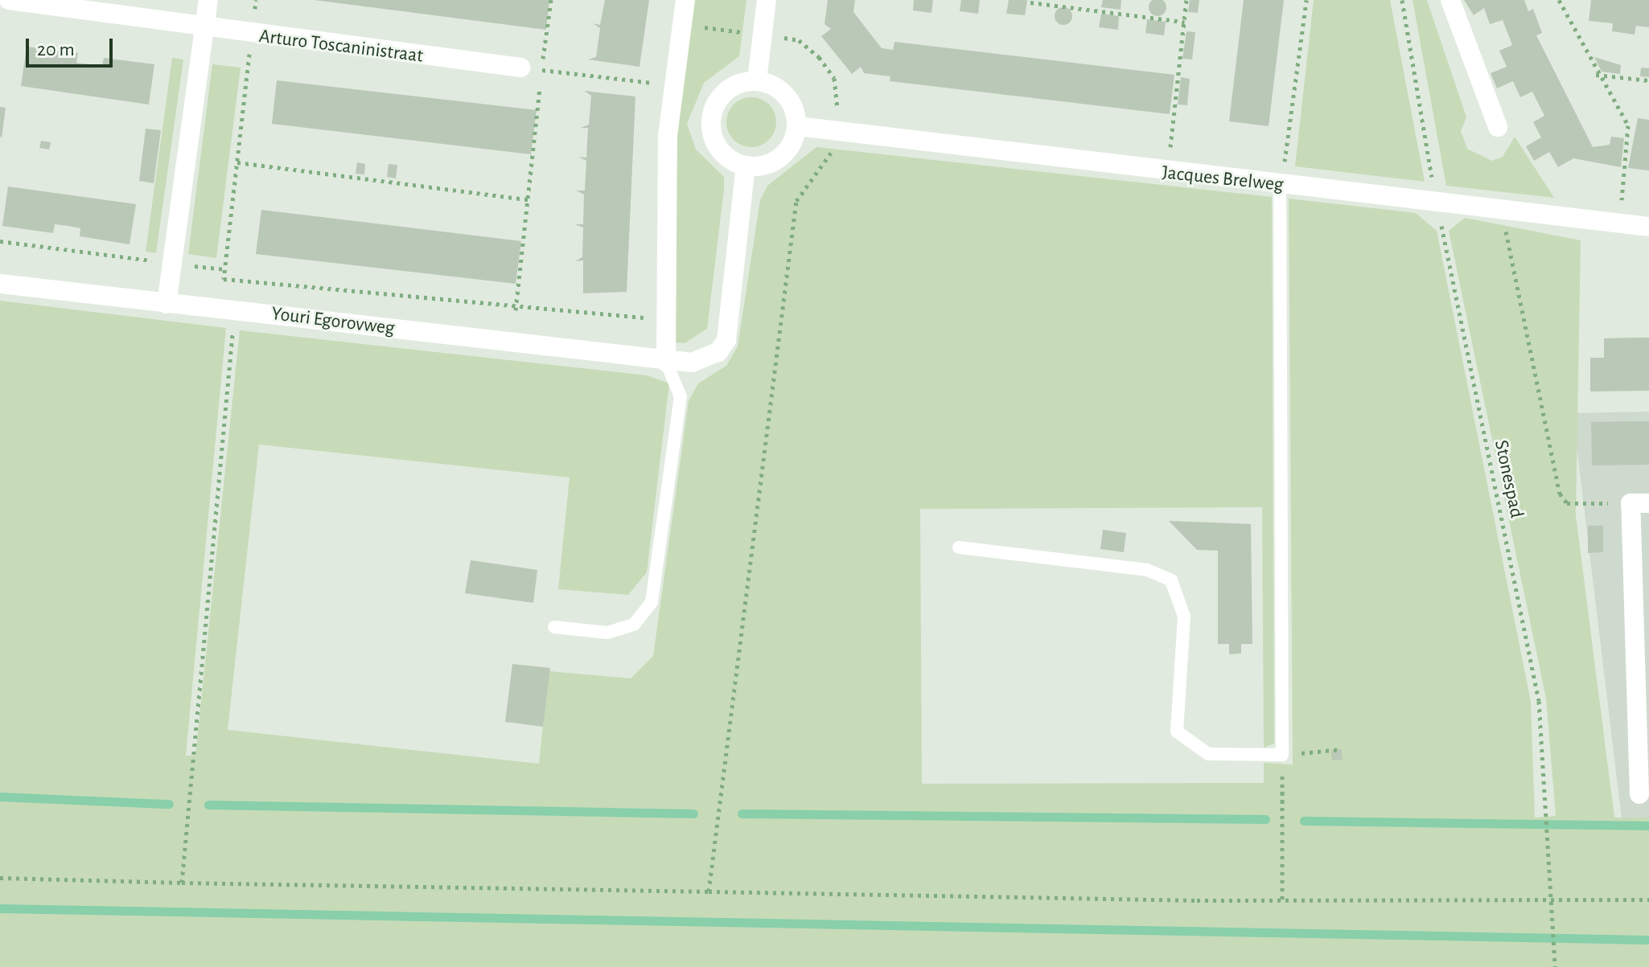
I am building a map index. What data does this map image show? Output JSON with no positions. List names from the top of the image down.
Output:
{
  "streets": {
    "street": ["Arturo Toscaninistraat", "Jacques Brelweg", "Youri Egorovweg"],
    "path": ["Stonespad"]
  },
  "crossings": [
    ["Jacques Brelweg", "Youri Egorovweg"],
    ["Jacques Brelweg", "Stonespad"]
  ],
  "scale_bar": "20 m"
}
